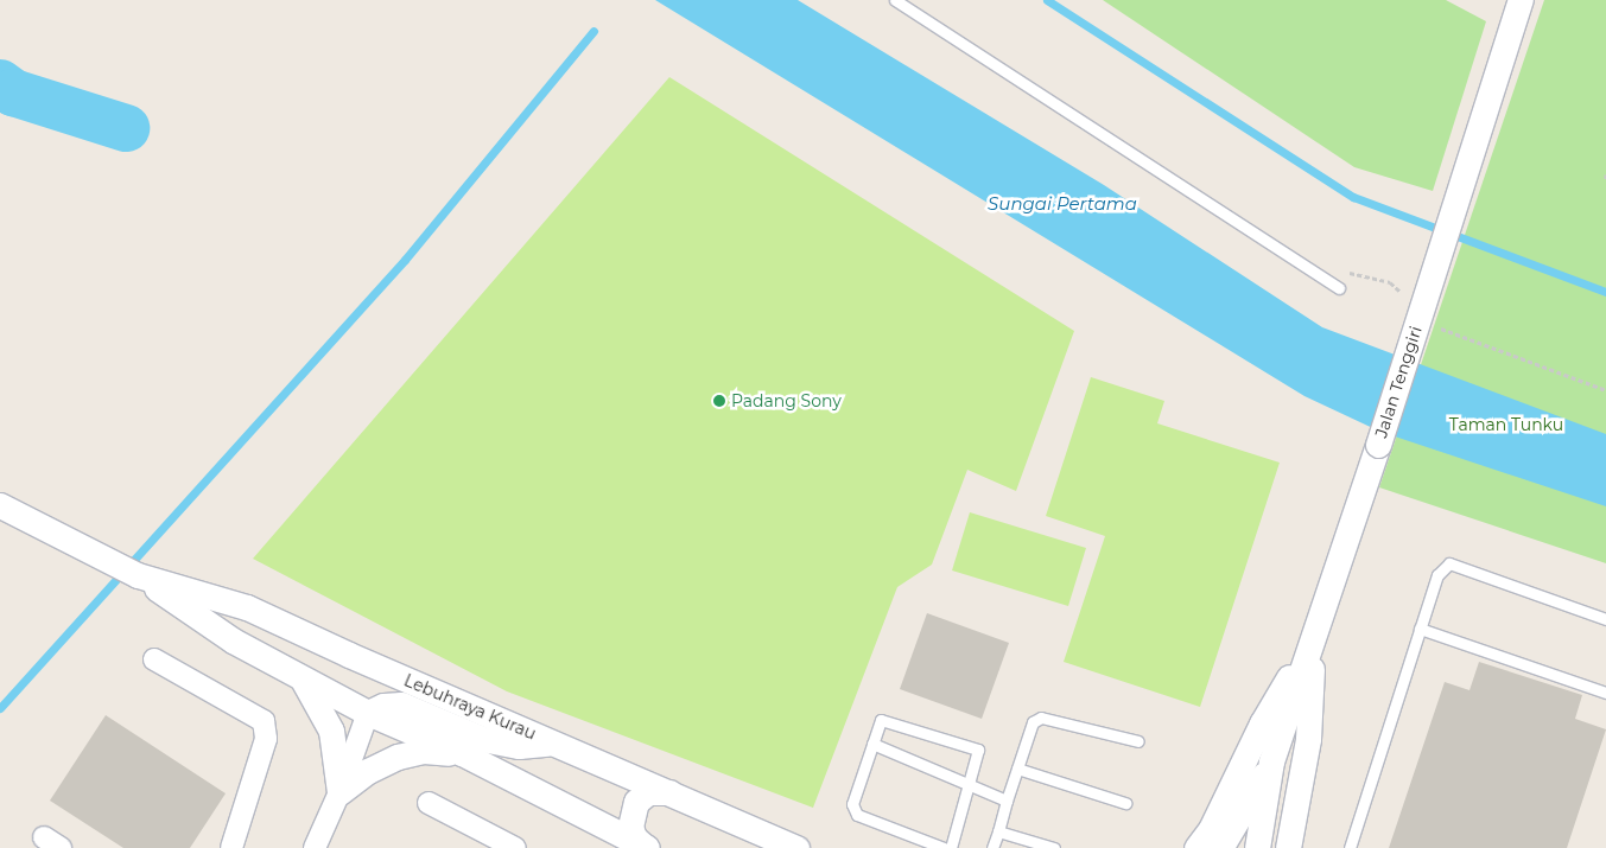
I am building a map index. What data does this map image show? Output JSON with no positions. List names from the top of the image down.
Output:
{
  "streets": {
    "street": ["Jalan Tenggiri", "Lebuhraya Kurau"]
  },
  "water": ["Sungai Pertama"],
  "parks": ["Taman Tunku"],
  "places": ["Padang Sony"]
}
